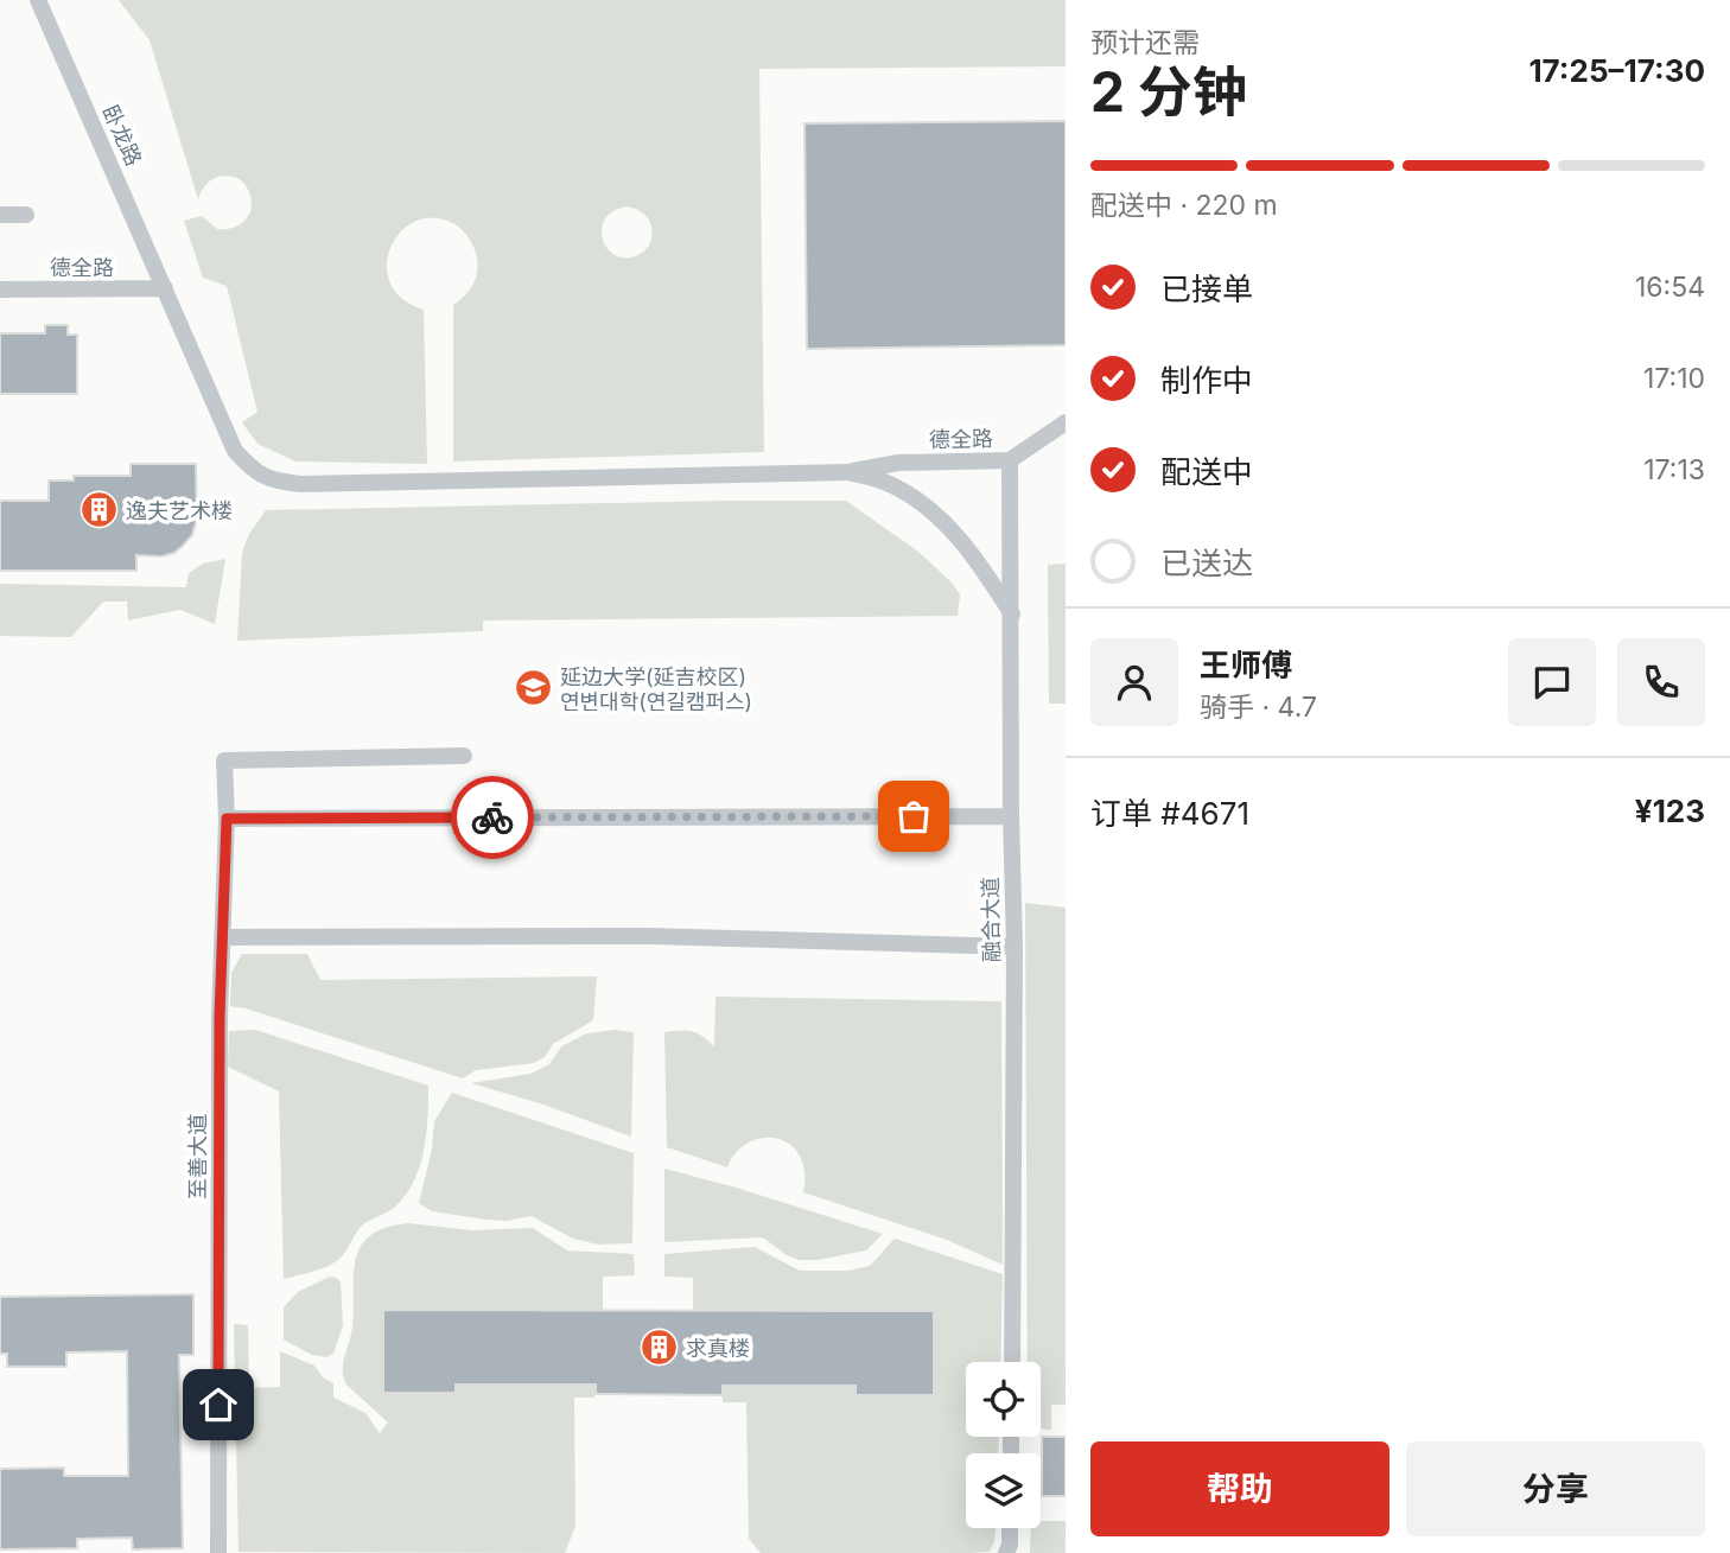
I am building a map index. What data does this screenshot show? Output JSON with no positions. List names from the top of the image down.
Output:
{
  "streets": {
    "lane": [
      "卧龙路",
      "德全路",
      "融合大道",
      "至善大道"
    ]
  },
  "crossings": [
    ["卧龙路", "德全路"],
    ["德全路", "融合大道"]
  ],
  "places": {
    "building": ["逸夫艺术楼", "求真楼"],
    "school or university": ["延边大学(延吉校区) 연변대학(연길캠퍼스)"]
  },
  "page": {
    "heading": ["2 分钟", "预计还需", "17:25–17:30"],
    "panel": [
      "王师傅",
      "骑手 · 4.7",
      "订单 #4671",
      "¥123"
    ],
    "bar": "配送中 · 220 m",
    "list": [
      ["已接单", "16:54"],
      ["制作中", "17:10"],
      ["配送中", "17:13"],
      "已送达"
    ],
    "buttons": ["帮助", "分享"]
  }
}
